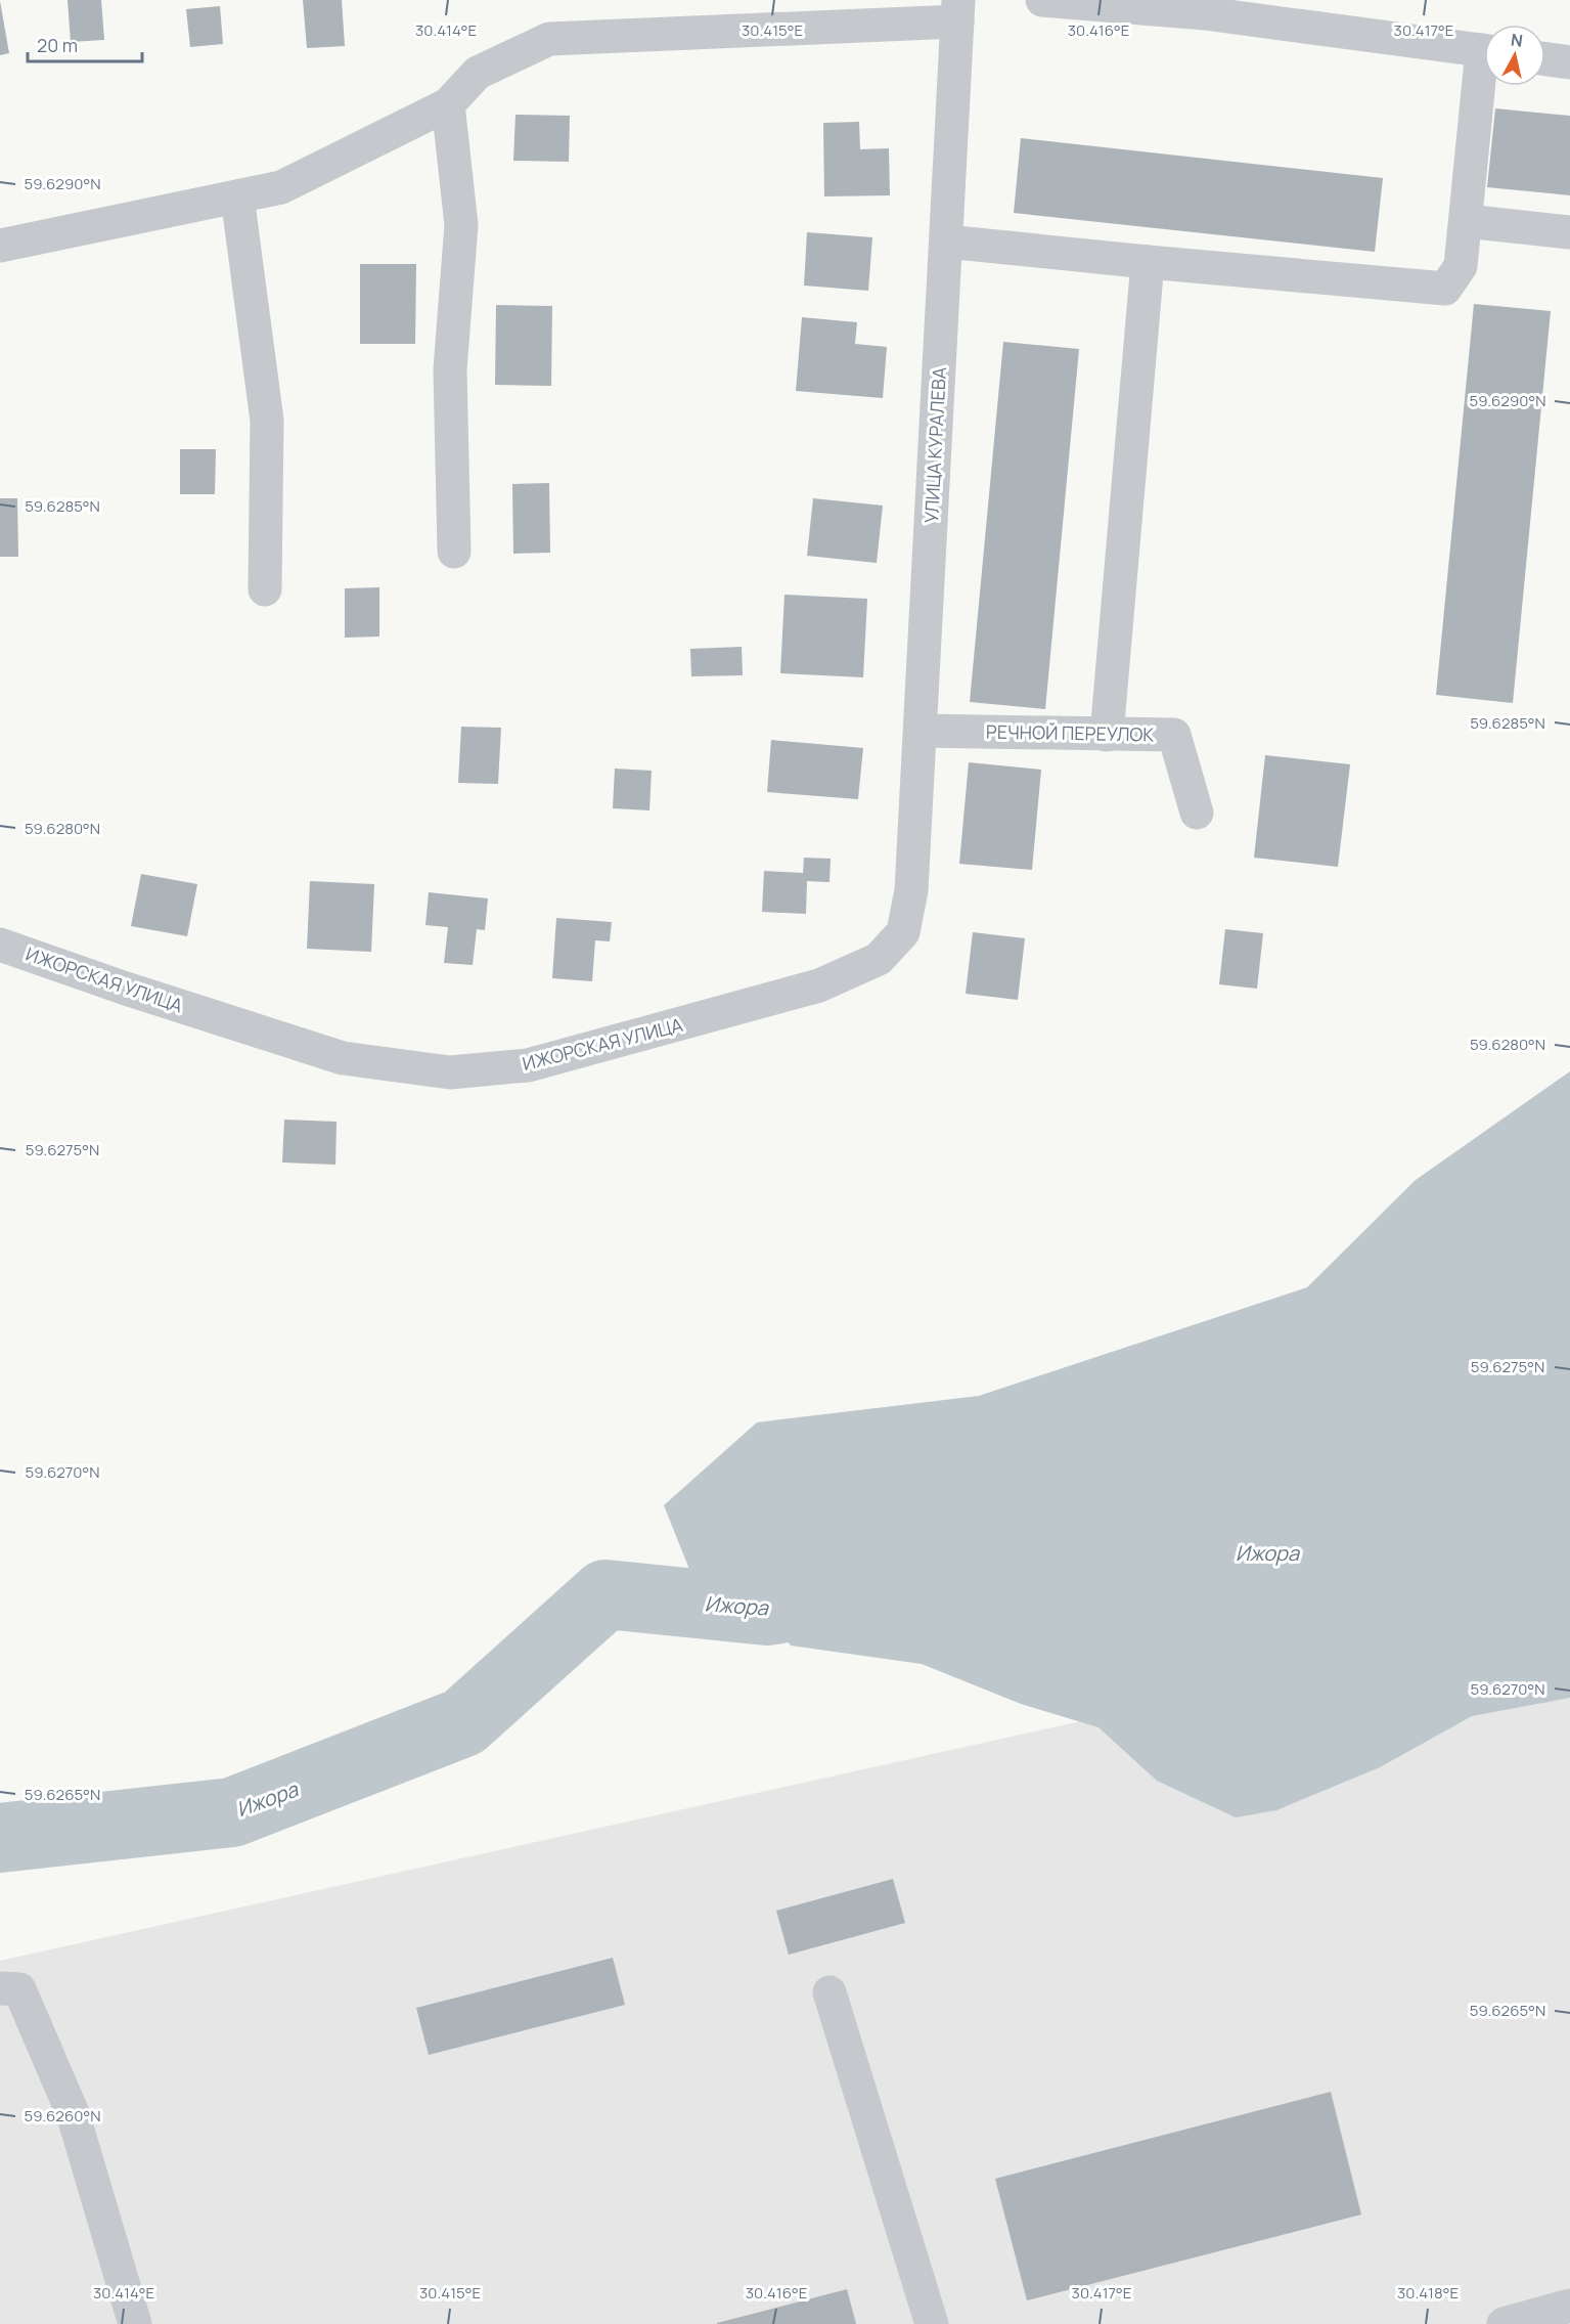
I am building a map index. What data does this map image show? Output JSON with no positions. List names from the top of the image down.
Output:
{
  "streets": {
    "street": ["УЛИЦА КУРАЛЕВА", "РЕЧНОЙ ПЕРЕУЛОК", "ИЖОРСКАЯ УЛИЦА"]
  },
  "crossings": [
    ["УЛИЦА КУРАЛЕВА", "РЕЧНОЙ ПЕРЕУЛОК"],
    ["УЛИЦА КУРАЛЕВА", "ИЖОРСКАЯ УЛИЦА"]
  ],
  "water": ["Ижора"],
  "scale_bar": "20 m",
  "north": "top",
  "coordinates": [
    "30.414°E",
    "30.415°E",
    "30.416°E",
    "30.417°E",
    "59.6290°N",
    "59.6285°N",
    "59.6280°N",
    "59.6275°N",
    "59.6270°N",
    "59.6265°N",
    "59.6260°N",
    "30.418°E"
  ]
}
